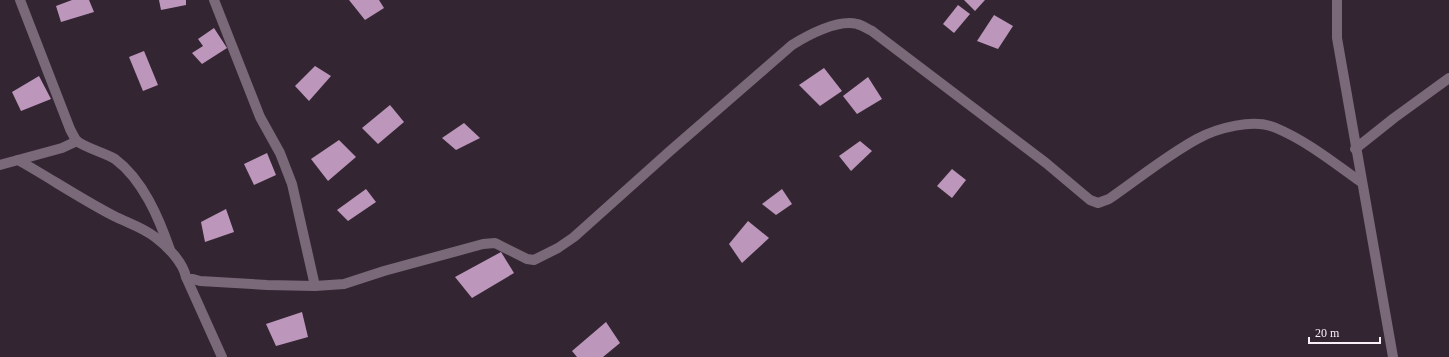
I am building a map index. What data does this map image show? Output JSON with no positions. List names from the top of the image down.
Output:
{
  "scale_bar": "20 m"
}
